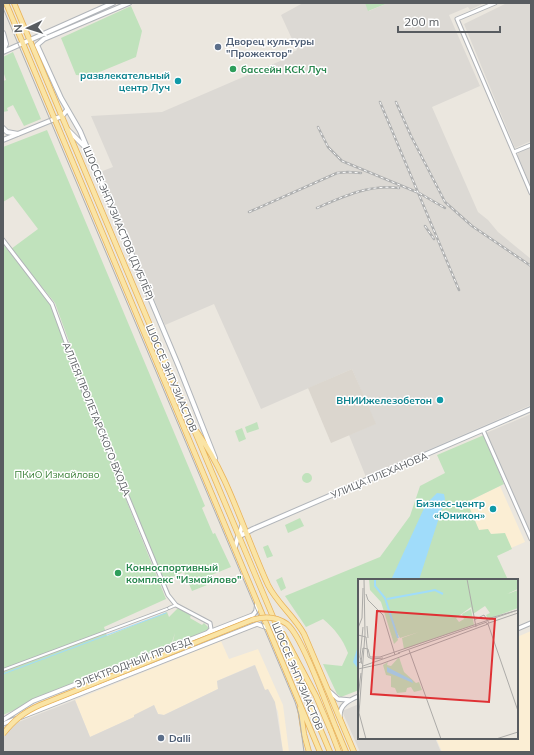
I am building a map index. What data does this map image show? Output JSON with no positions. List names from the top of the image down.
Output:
{
  "streets": {
    "main road": ["ШОССЕ ЭНТУЗИАСТОВ (ДУБЛЁР)", "ШОССЕ ЭНТУЗИАСТОВ", "УЛИЦА ПЛЕХАНОВА"],
    "street": ["АЛЛЕЯ ПРОЛЕТАРСКОГО ВХОДА", "ЭЛЕКТРОДНЫЙ ПРОЕЗД"]
  },
  "crossings": [
    ["ШОССЕ ЭНТУЗИАСТОВ (ДУБЛЁР)", "УЛИЦА ПЛЕХАНОВА"],
    ["ШОССЕ ЭНТУЗИАСТОВ", "УЛИЦА ПЛЕХАНОВА"],
    ["ШОССЕ ЭНТУЗИАСТОВ", "ЭЛЕКТРОДНЫЙ ПРОЕЗД"],
    ["АЛЛЕЯ ПРОЛЕТАРСКОГО ВХОДА", "ЭЛЕКТРОДНЫЙ ПРОЕЗД"]
  ],
  "parks": ["ПКиО Измайлово"],
  "places": [
    "Дворец культуры \"Прожектор\"",
    "бассейн КСК Луч",
    "развлекательный центр Луч",
    "ВНИИжелезобетон",
    "Бизнес-центр «Юникон»",
    "Конноспортивный комплекс \"Измайлово\"",
    "Dalli"
  ],
  "scale_bar": "200 m",
  "north": "left"
}
